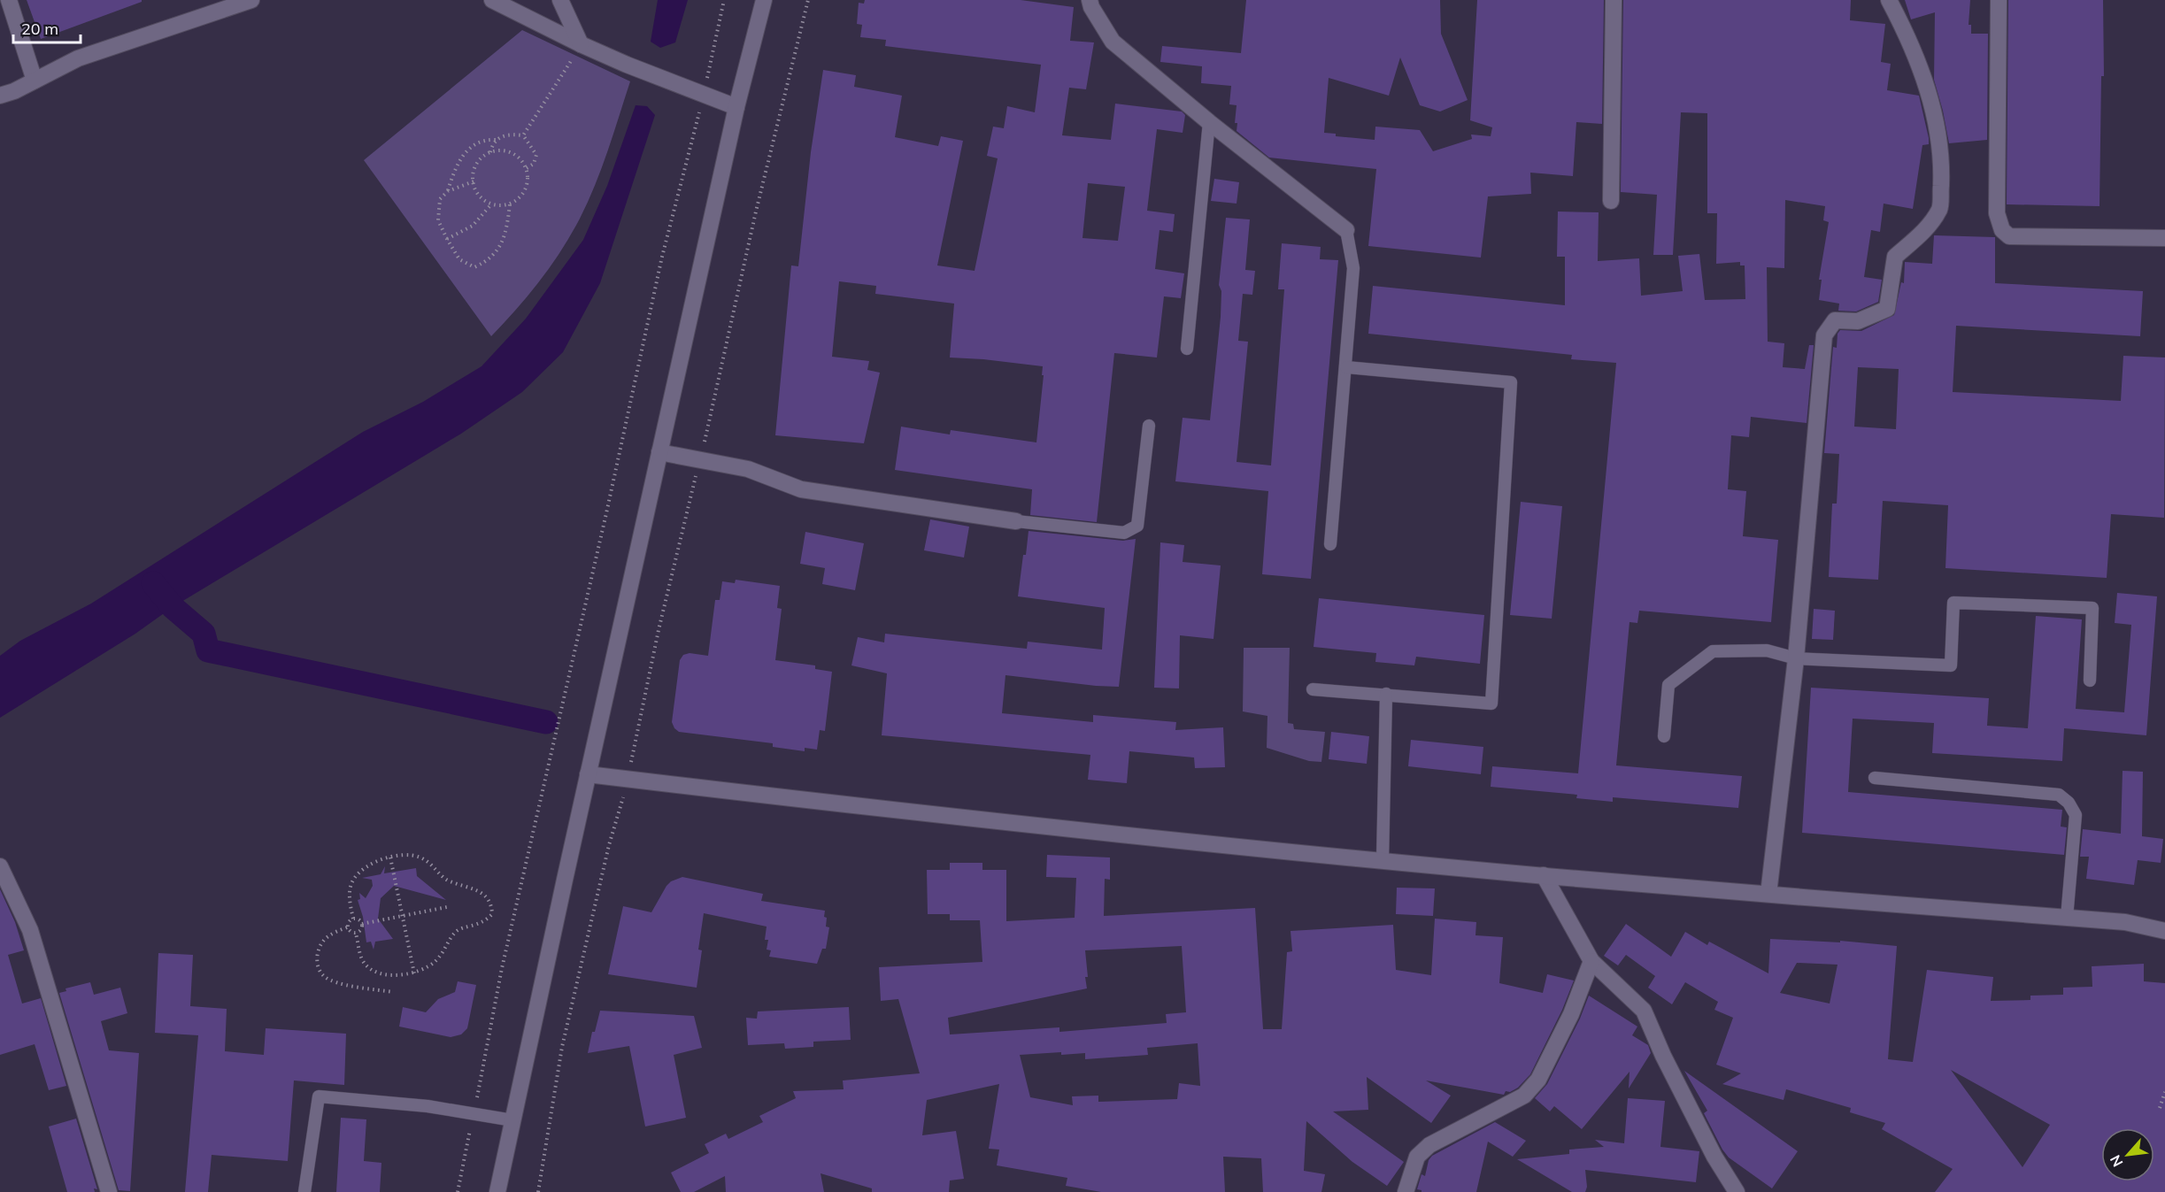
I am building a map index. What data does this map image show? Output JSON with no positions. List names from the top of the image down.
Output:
{
  "scale_bar": "20 m",
  "north": "bottom left"
}
